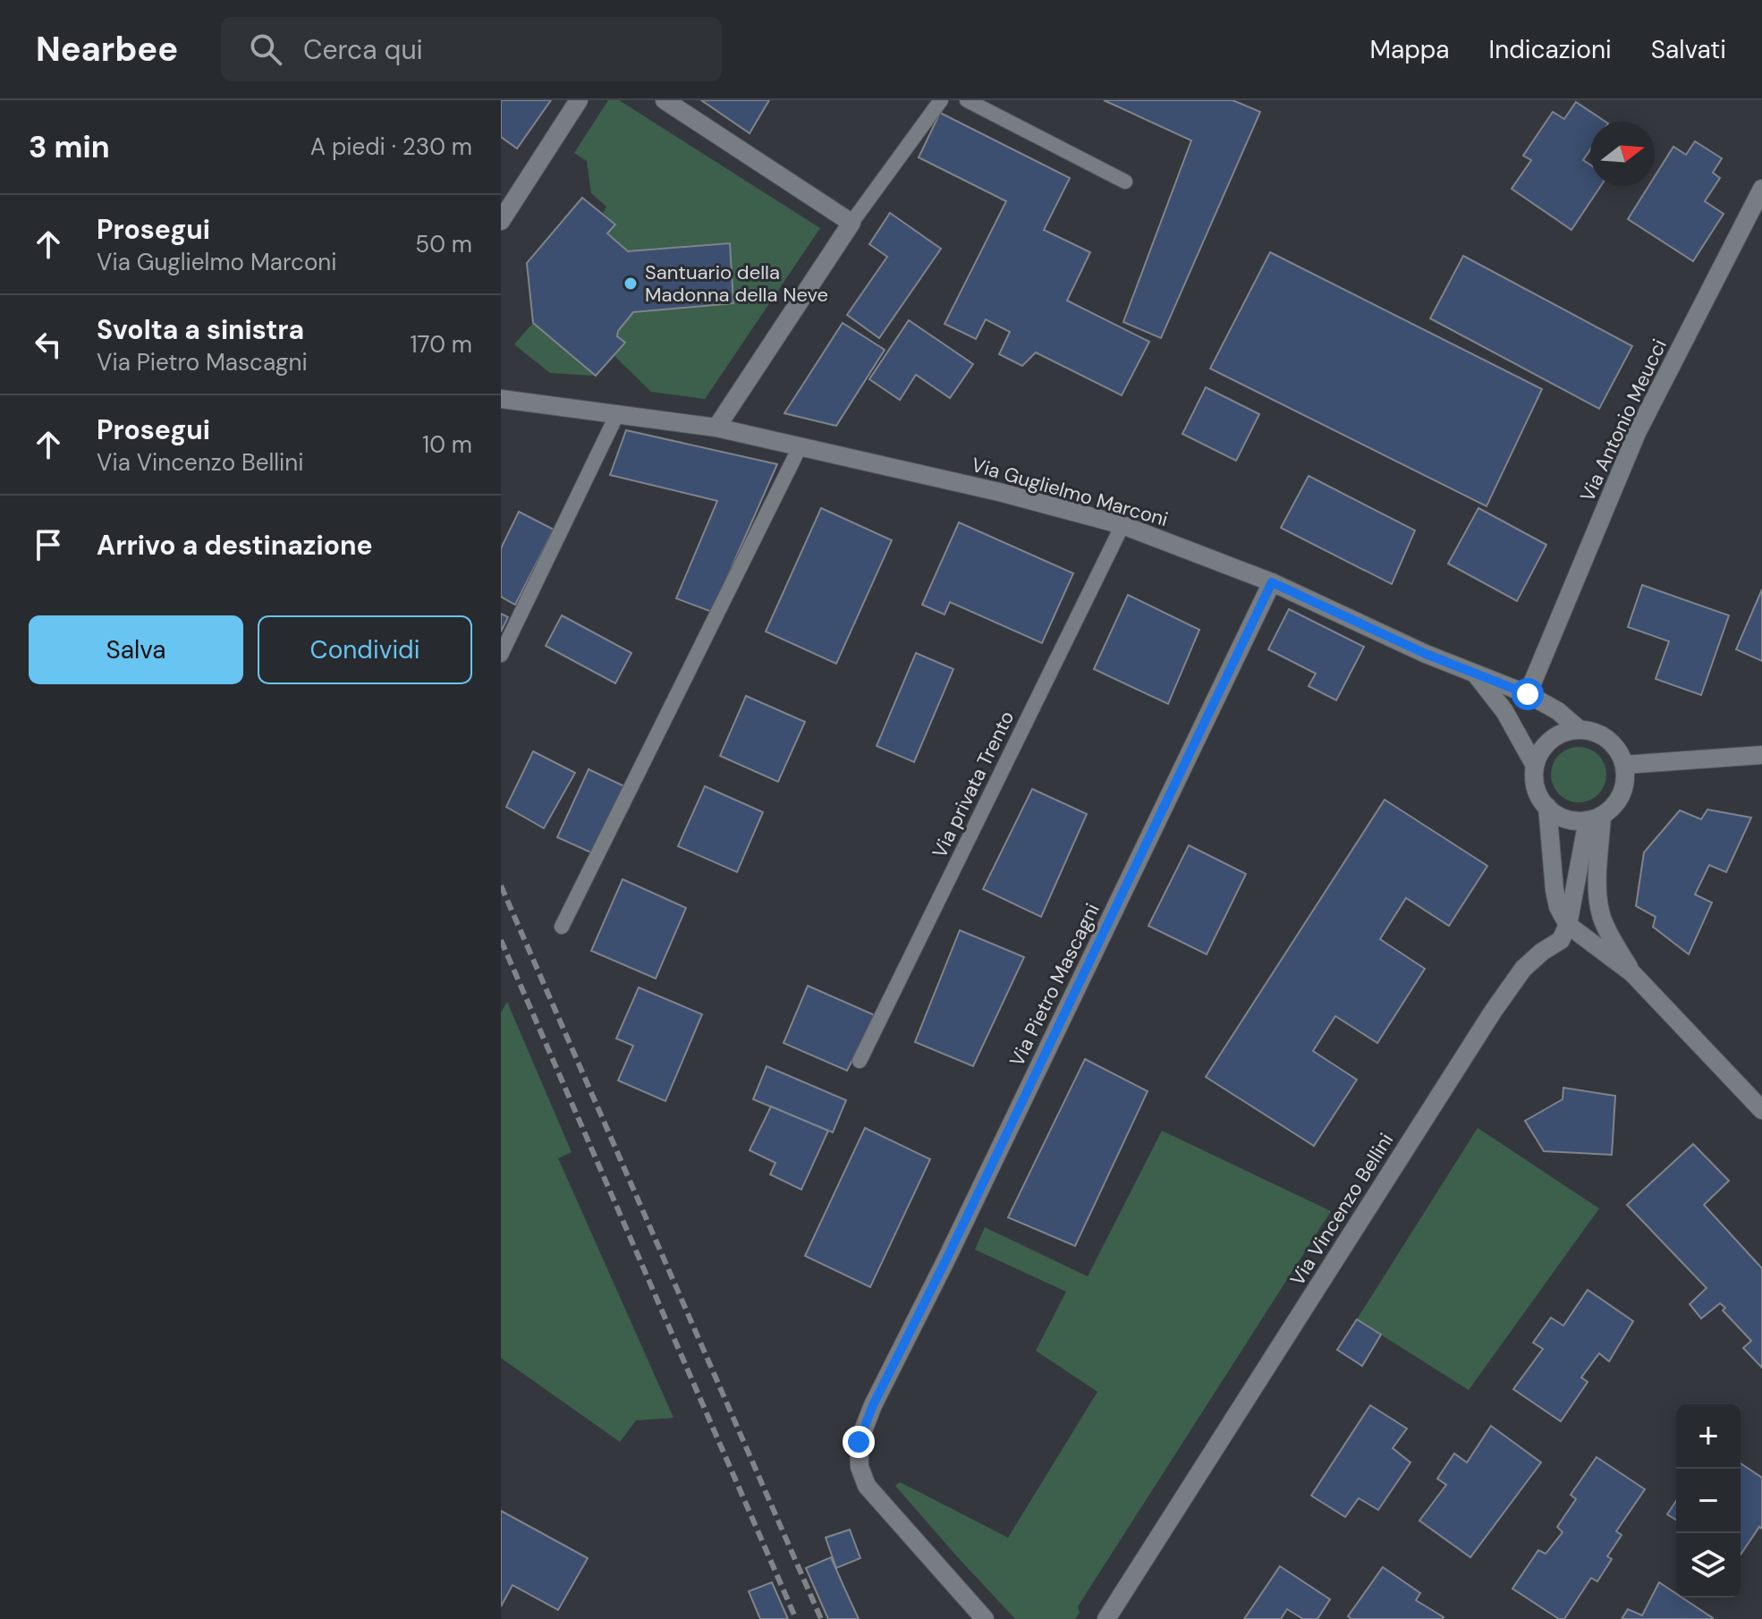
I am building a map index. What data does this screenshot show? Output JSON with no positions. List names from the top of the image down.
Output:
{
  "streets": {
    "street": [
      "Via Antonio Meucci",
      "Via Guglielmo Marconi",
      "Via Pietro Mascagni",
      "Via Vincenzo Bellini"
    ],
    "lane": ["Via privata Trento"]
  },
  "crossings": [
    ["Via Antonio Meucci", "Via Guglielmo Marconi"],
    ["Via Guglielmo Marconi", "Via privata Trento"],
    ["Via Guglielmo Marconi", "Via Pietro Mascagni"]
  ],
  "places": ["Santuario della Madonna della Neve"],
  "north": "right",
  "page": {
    "header": "Nearbee",
    "search": "Cerca qui",
    "nav": ["Mappa", "Indicazioni", "Salvati"],
    "heading": ["3 min", "A piedi · 230 m"],
    "list": [
      ["Prosegui", "Via Guglielmo Marconi", "50 m"],
      ["Svolta a sinistra", "Via Pietro Mascagni", "170 m"],
      ["Prosegui", "Via Vincenzo Bellini", "10 m"],
      "Arrivo a destinazione"
    ],
    "buttons": ["Salva", "Condividi"],
    "map_buttons": ["+", "−"]
  }
}
